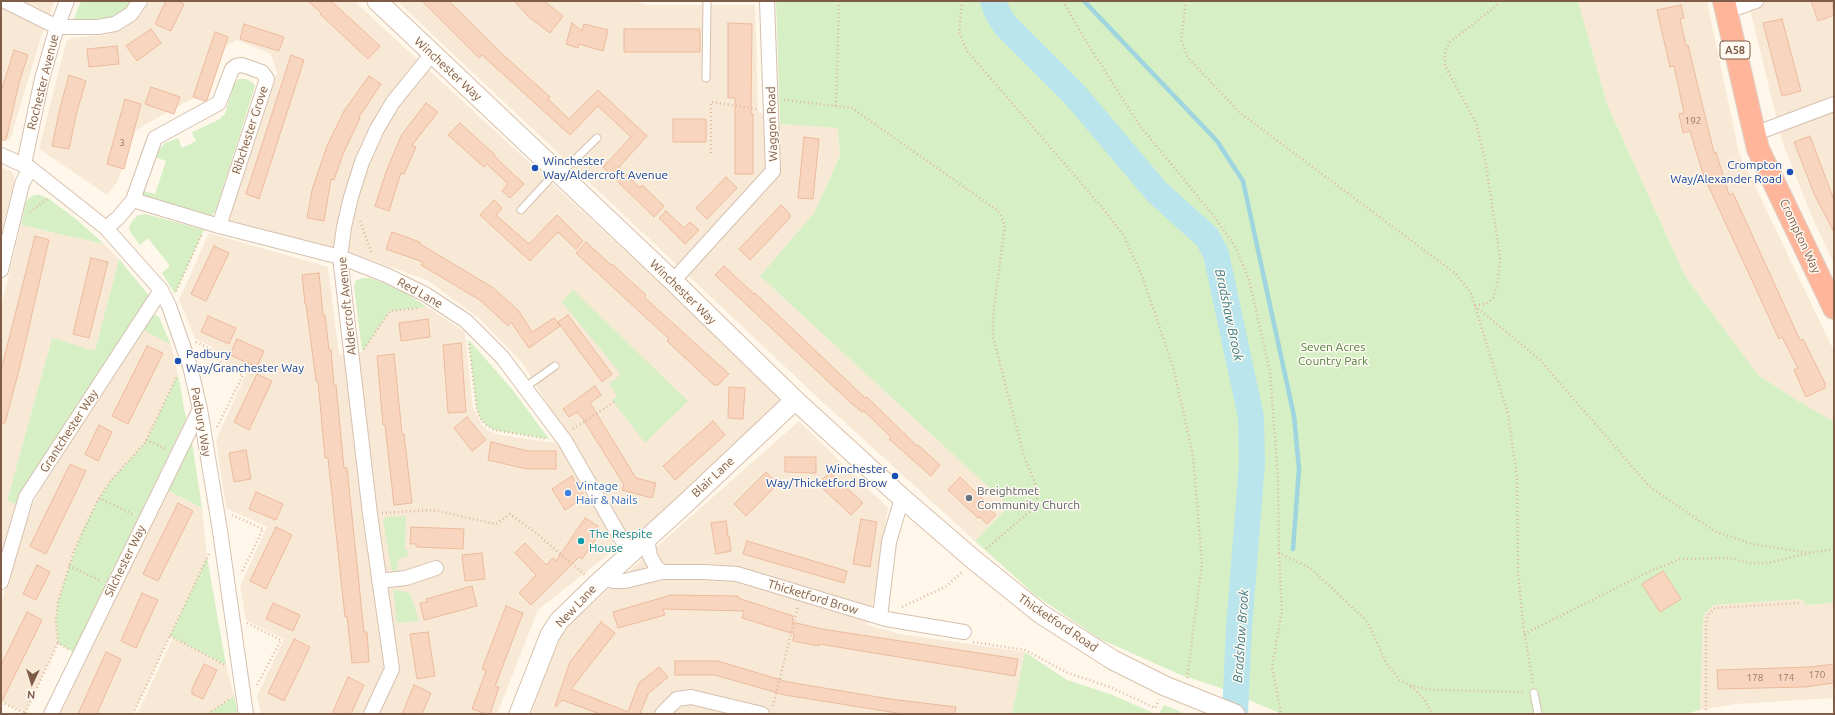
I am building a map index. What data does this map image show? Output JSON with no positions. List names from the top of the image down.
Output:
{
  "streets": {
    "highway": ["A58", "Crompton Way"],
    "street": [
      "Winchester Way",
      "Rochester Avenue",
      "Waggon Road",
      "Ribchester Grove",
      "Red Lane",
      "Aldercroft Avenue",
      "Padbury Way",
      "Grantchester Way",
      "Blair Lane",
      "Silchester Way",
      "Thicketford Brow",
      "New Lane",
      "Thicketford Road"
    ]
  },
  "crossings": [
    ["Winchester Way", "Waggon Road"],
    ["Winchester Way", "Aldercroft Avenue"],
    ["Winchester Way", "Blair Lane"],
    ["Winchester Way", "Thicketford Road"],
    ["Rochester Avenue", "Padbury Way"],
    ["Ribchester Grove", "Red Lane"],
    ["Red Lane", "Aldercroft Avenue"],
    ["Red Lane", "Blair Lane"],
    ["Red Lane", "New Lane"],
    ["Padbury Way", "Grantchester Way"],
    ["Padbury Way", "Silchester Way"],
    ["Blair Lane", "New Lane"],
    ["Thicketford Brow", "New Lane"]
  ],
  "water": ["Bradshaw Brook"],
  "parks": ["Seven Acres Country Park"],
  "places": [
    "Winchester Way/Aldercroft Avenue",
    "Crompton Way/Alexander Road",
    "Padbury Way/Granchester Way",
    "Winchester Way/Thicketford Brow",
    "Vintage Hair & Nails",
    "Breightmet Community Church",
    "The Respite House"
  ],
  "house_numbers": [
    "192",
    "3",
    "170",
    "178",
    "174"
  ],
  "north": "bottom"
}
